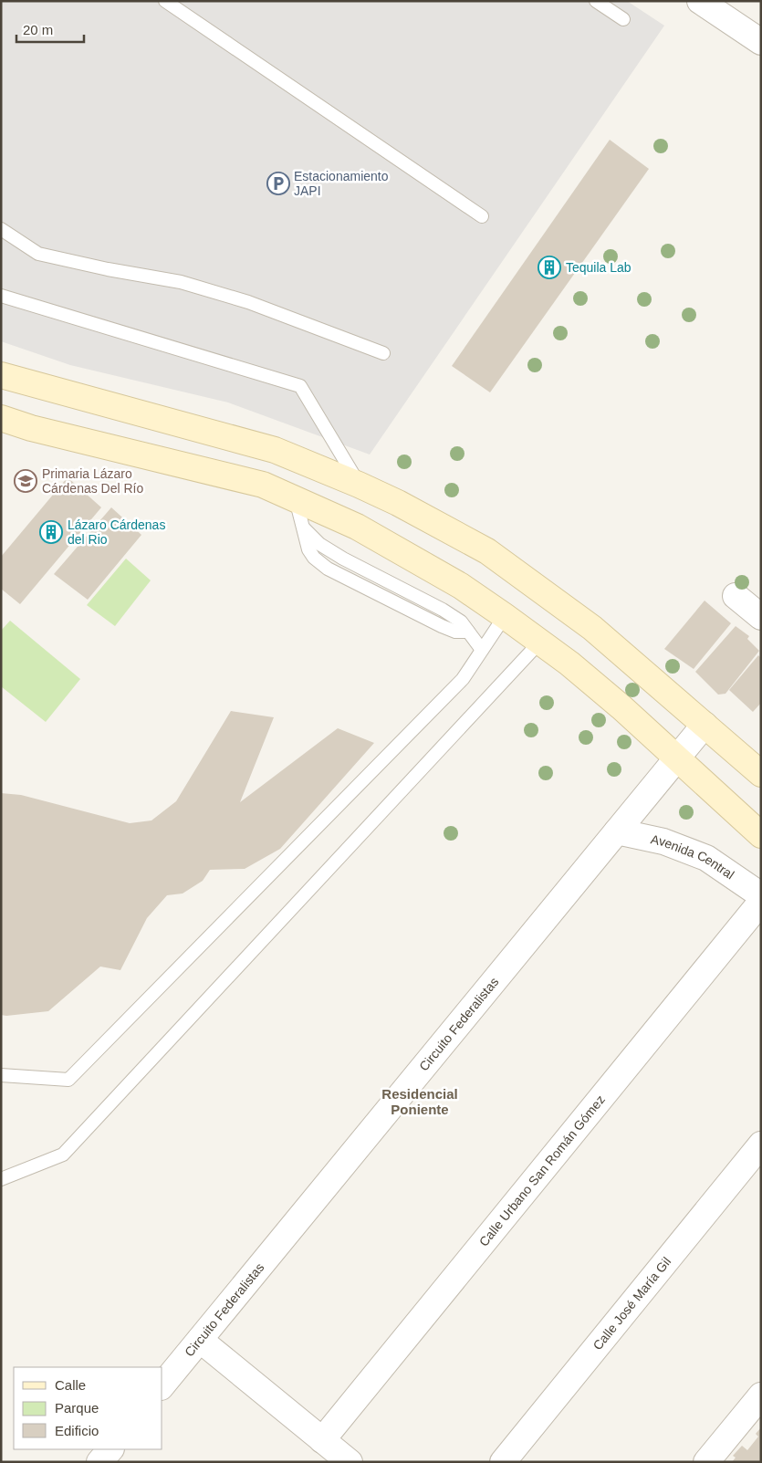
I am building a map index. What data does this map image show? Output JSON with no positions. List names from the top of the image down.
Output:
{
  "streets": {
    "street": [
      "Avenida Central",
      "Circuito Federalistas",
      "Calle Urbano San Román Gómez",
      "Calle José María Gil"
    ]
  },
  "crossings": [
    ["Avenida Central", "Circuito Federalistas"]
  ],
  "districts": ["Residencial Poniente"],
  "places": {
    "parking": ["Estacionamiento JAPI"],
    "building": ["Tequila Lab", "Lázaro Cárdenas del Rio"],
    "school or university": ["Primaria Lázaro Cárdenas Del Río"]
  },
  "legend": ["Calle", "Parque", "Edificio"],
  "scale_bar": "20 m"
}
